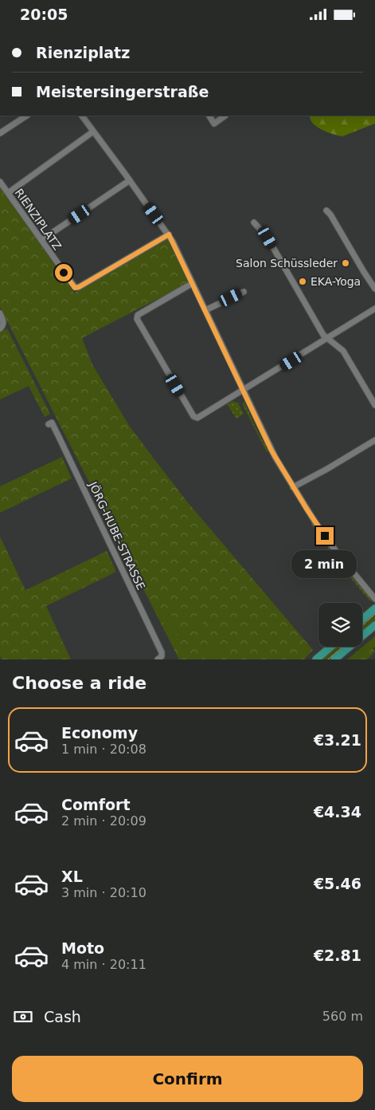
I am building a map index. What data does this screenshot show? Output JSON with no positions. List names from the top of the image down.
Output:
{
  "streets": {
    "street": ["RIENZIPLATZ", "JÖRG-HUBE-STRASSE"]
  },
  "places": ["Salon Schüssleder", "EKA-Yoga"],
  "page": {
    "status": "20:05",
    "banner": ["Rienziplatz", "Meistersingerstraße"],
    "bubble": "2 min",
    "heading": "Choose a ride",
    "list": [
      {
        "name": "Economy",
        "note": "1 min · 20:08",
        "value": "€3.21"
      },
      {
        "name": "Comfort",
        "note": "2 min · 20:09",
        "value": "€4.34"
      },
      {
        "name": "XL",
        "note": "3 min · 20:10",
        "value": "€5.46"
      },
      {
        "name": "Moto",
        "note": "4 min · 20:11",
        "value": "€2.81"
      }
    ],
    "pay": ["Cash", "560 m"],
    "buttons": "Confirm"
  }
}
